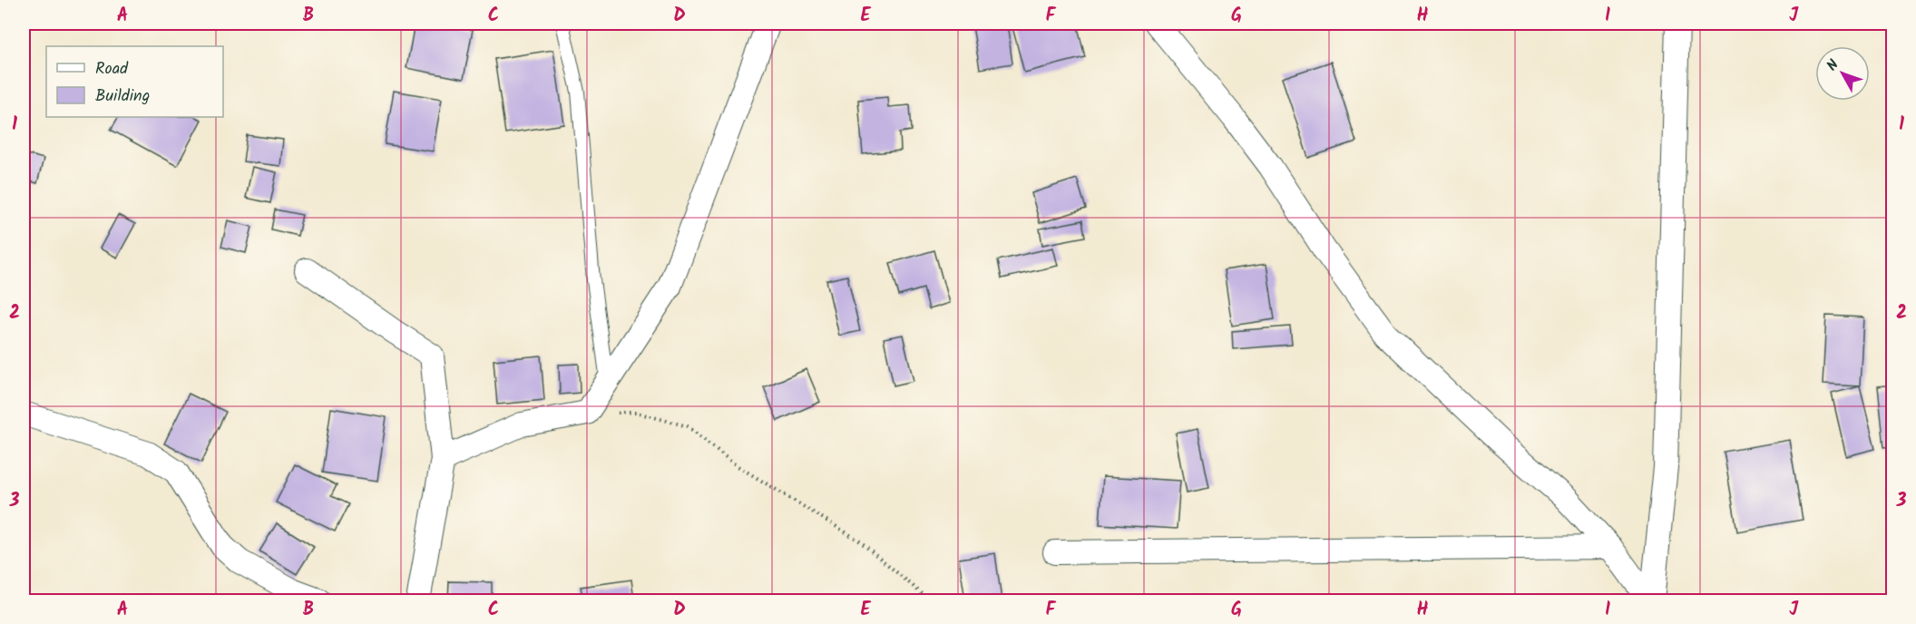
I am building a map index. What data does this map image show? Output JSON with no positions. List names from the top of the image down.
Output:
{
  "legend": ["Road", "Building"],
  "north": "top left",
  "grid": {
    "columns": [
      "A",
      "B",
      "C",
      "D",
      "E",
      "F",
      "G",
      "H",
      "I",
      "J"
    ],
    "rows": ["1", "2", "3"]
  }
}
